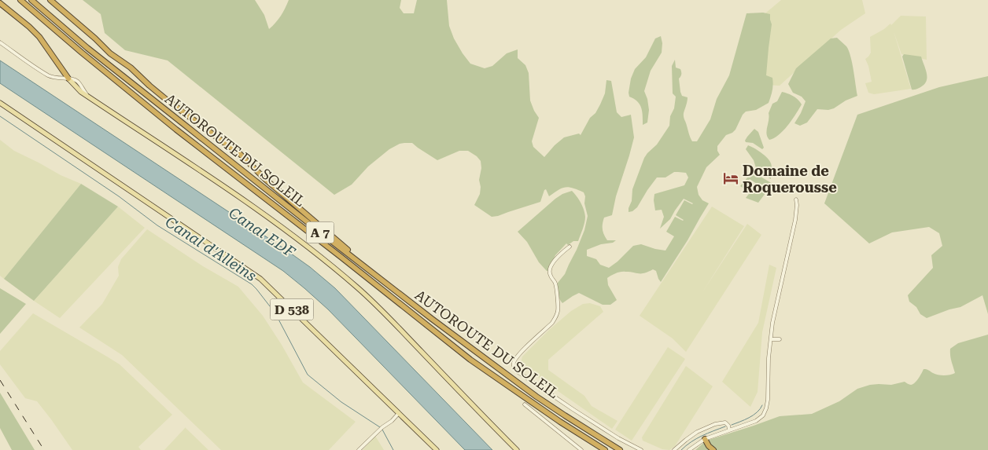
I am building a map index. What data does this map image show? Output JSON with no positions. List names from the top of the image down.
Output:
{
  "streets": {
    "highway": ["AUTOROUTE DU SOLEIL", "A 7"],
    "main road": ["D 538"]
  },
  "water": ["Canal EDF", "Canal d'Alleins"],
  "places": {
    "hotel": ["Domaine de Roquerousse"]
  }
}
